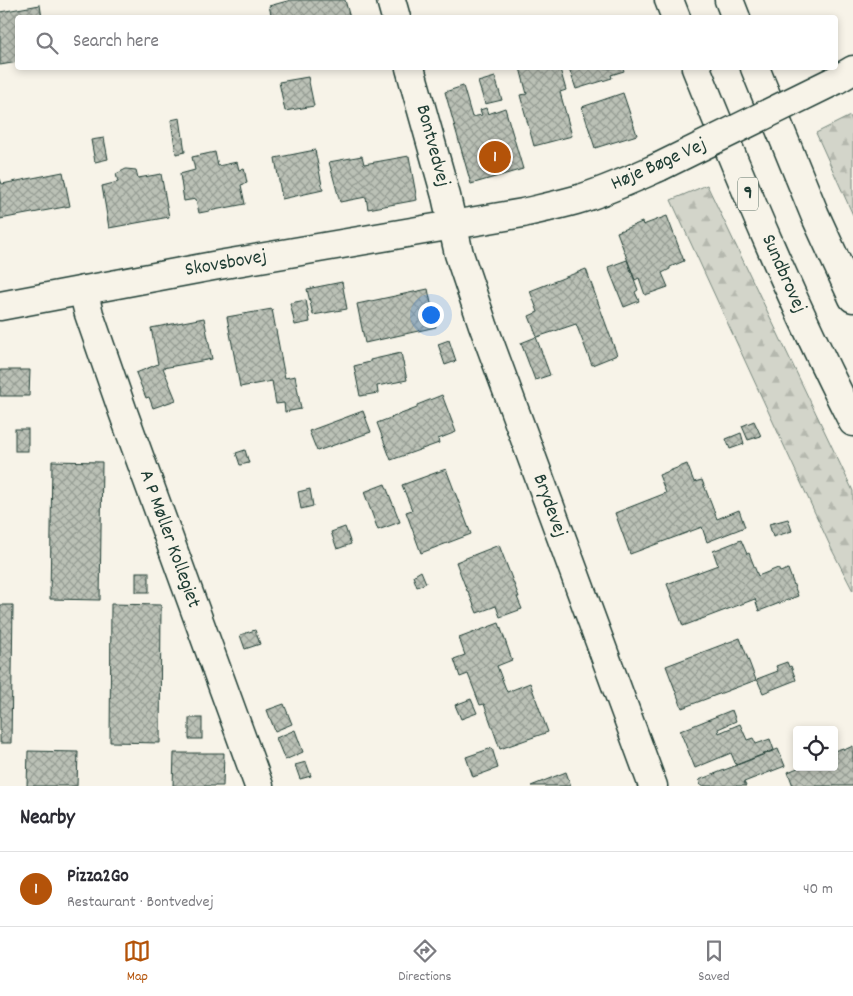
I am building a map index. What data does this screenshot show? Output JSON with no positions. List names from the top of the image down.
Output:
{
  "streets": {
    "street": [
      "Bontvedvej",
      "Høje Bøge Vej",
      "9",
      "Skovsbovej",
      "Sundbrovej",
      "Brydevej",
      "A P Møller Kollegiet"
    ]
  },
  "crossings": [
    ["Bontvedvej", "Høje Bøge Vej"],
    ["Bontvedvej", "Skovsbovej"],
    ["Bontvedvej", "Brydevej"],
    ["Høje Bøge Vej", "Skovsbovej"],
    ["Høje Bøge Vej", "Brydevej"],
    ["Skovsbovej", "Brydevej"],
    ["Skovsbovej", "A P Møller Kollegiet"]
  ],
  "page": {
    "search": "Search here",
    "pins": "1",
    "heading": "Nearby",
    "list": [
      {
        "mark": "1",
        "name": "Pizza2Go",
        "note": "Restaurant · Bontvedvej",
        "value": "40 m"
      }
    ],
    "nav": ["Map", "Directions", "Saved"]
  }
}
